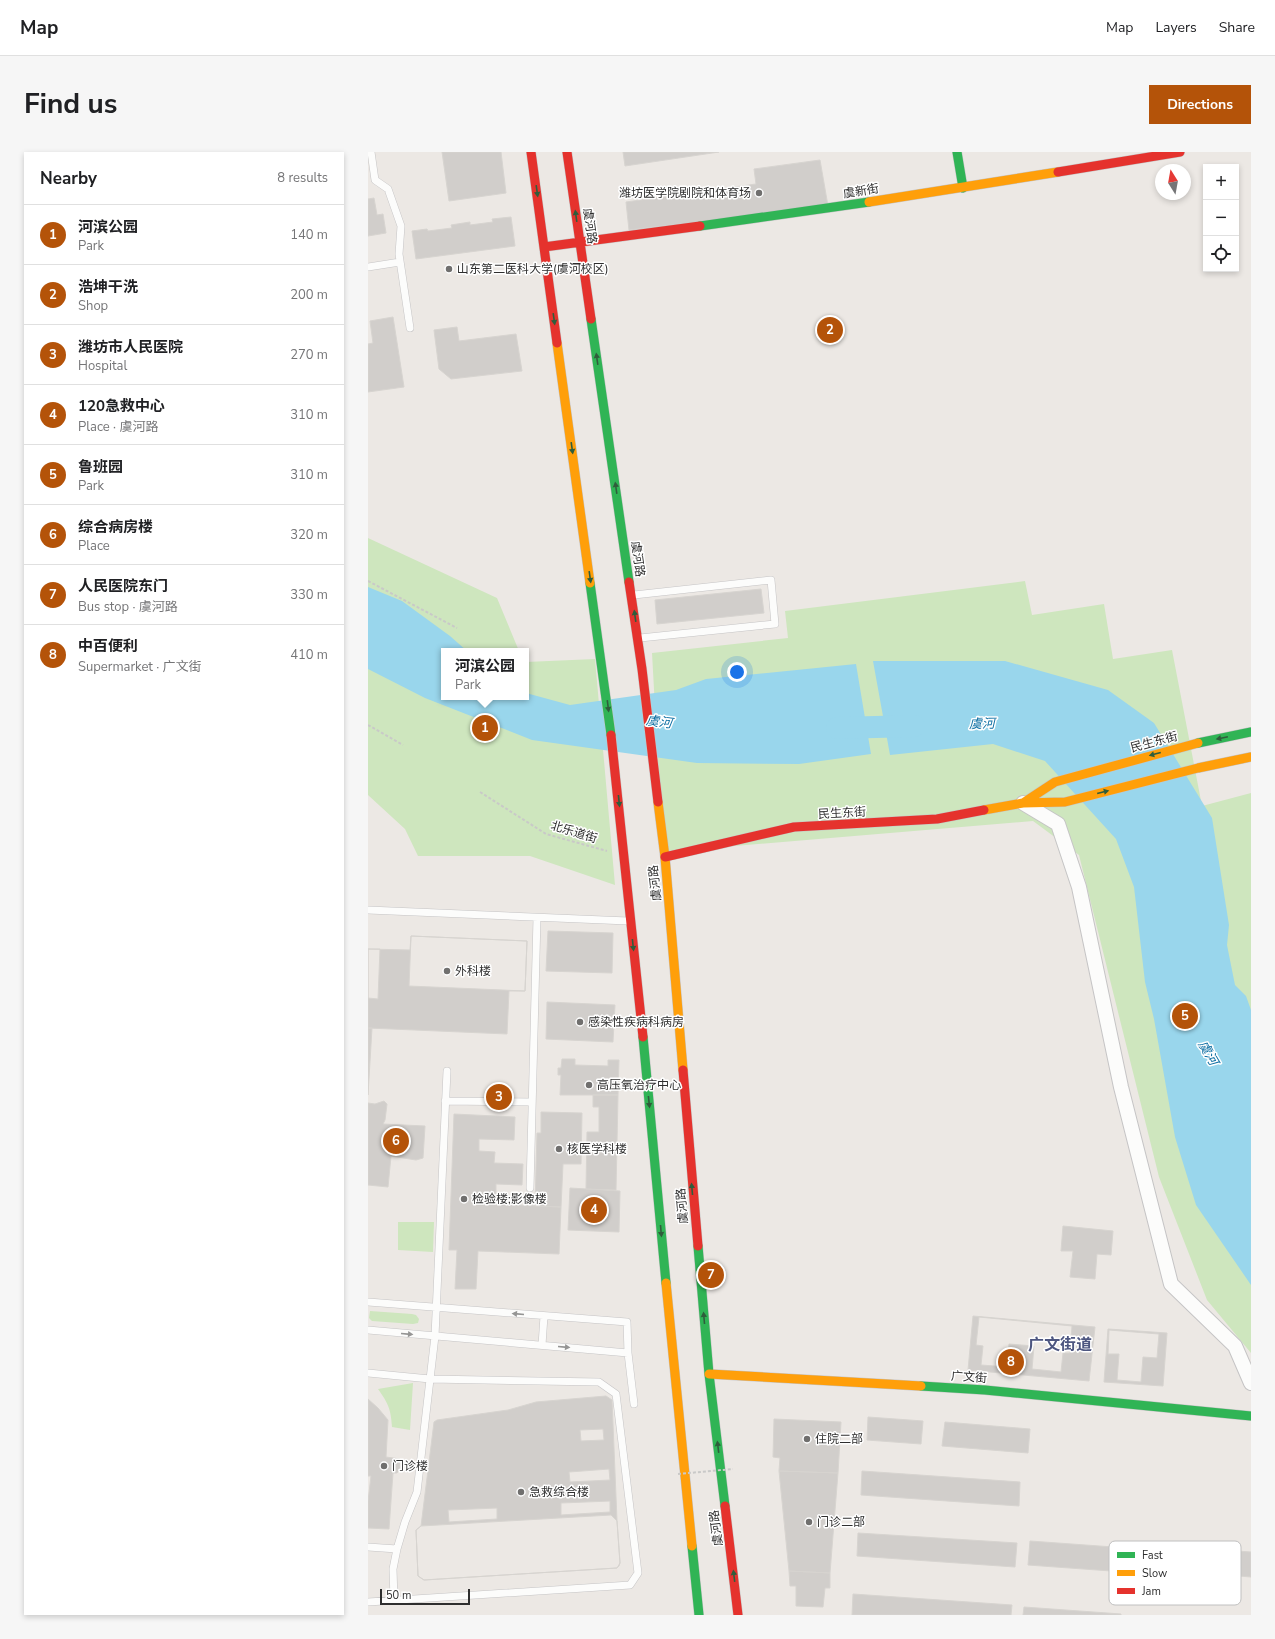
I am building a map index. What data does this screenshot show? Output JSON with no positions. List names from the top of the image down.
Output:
{
  "streets": {
    "main road": [
      "虞新街",
      "虞河路",
      "民生东街",
      "广文街"
    ],
    "path": ["北乐道街"]
  },
  "crossings": [
    ["虞新街", "虞河路"],
    ["虞河路", "民生东街"],
    ["虞河路", "北乐道街"],
    ["虞河路", "广文街"]
  ],
  "districts": ["广文街道"],
  "water": ["虞河"],
  "places": [
    "潍坊医学院剧院和体育场",
    "山东第二医科大学(虞河校区)",
    "外科楼",
    "感染性疾病科病房",
    "高压氧治疗中心",
    "核医学科楼",
    "检验楼;影像楼",
    "住院二部",
    "门诊楼",
    "急救综合楼",
    "门诊二部"
  ],
  "legend": ["Fast", "Slow", "Jam"],
  "scale_bar": "50 m",
  "north": "top",
  "page": {
    "header": "Map",
    "nav": ["Map", "Layers", "Share"],
    "title": "Find us",
    "buttons": "Directions",
    "heading": ["Nearby", "8 results"],
    "map_buttons": ["+", "−"],
    "list": [
      {
        "mark": "1",
        "name": "河滨公园",
        "note": "Park",
        "value": "140 m"
      },
      {
        "mark": "2",
        "name": "浩坤干洗",
        "note": "Shop",
        "value": "200 m"
      },
      {
        "mark": "3",
        "name": "潍坊市人民医院",
        "note": "Hospital",
        "value": "270 m"
      },
      {
        "mark": "4",
        "name": "120急救中心",
        "note": "Place · 虞河路",
        "value": "310 m"
      },
      {
        "mark": "5",
        "name": "鲁班园",
        "note": "Park",
        "value": "310 m"
      },
      {
        "mark": "6",
        "name": "综合病房楼",
        "note": "Place",
        "value": "320 m"
      },
      {
        "mark": "7",
        "name": "人民医院东门",
        "note": "Bus stop · 虞河路",
        "value": "330 m"
      },
      {
        "mark": "8",
        "name": "中百便利",
        "note": "Supermarket · 广文街",
        "value": "410 m"
      }
    ],
    "pins": [
      "2",
      "1",
      "5",
      "3",
      "6",
      "4",
      "7",
      "8"
    ],
    "popup": ["河滨公园", "Park"],
    "scale": "50 m"
  }
}
